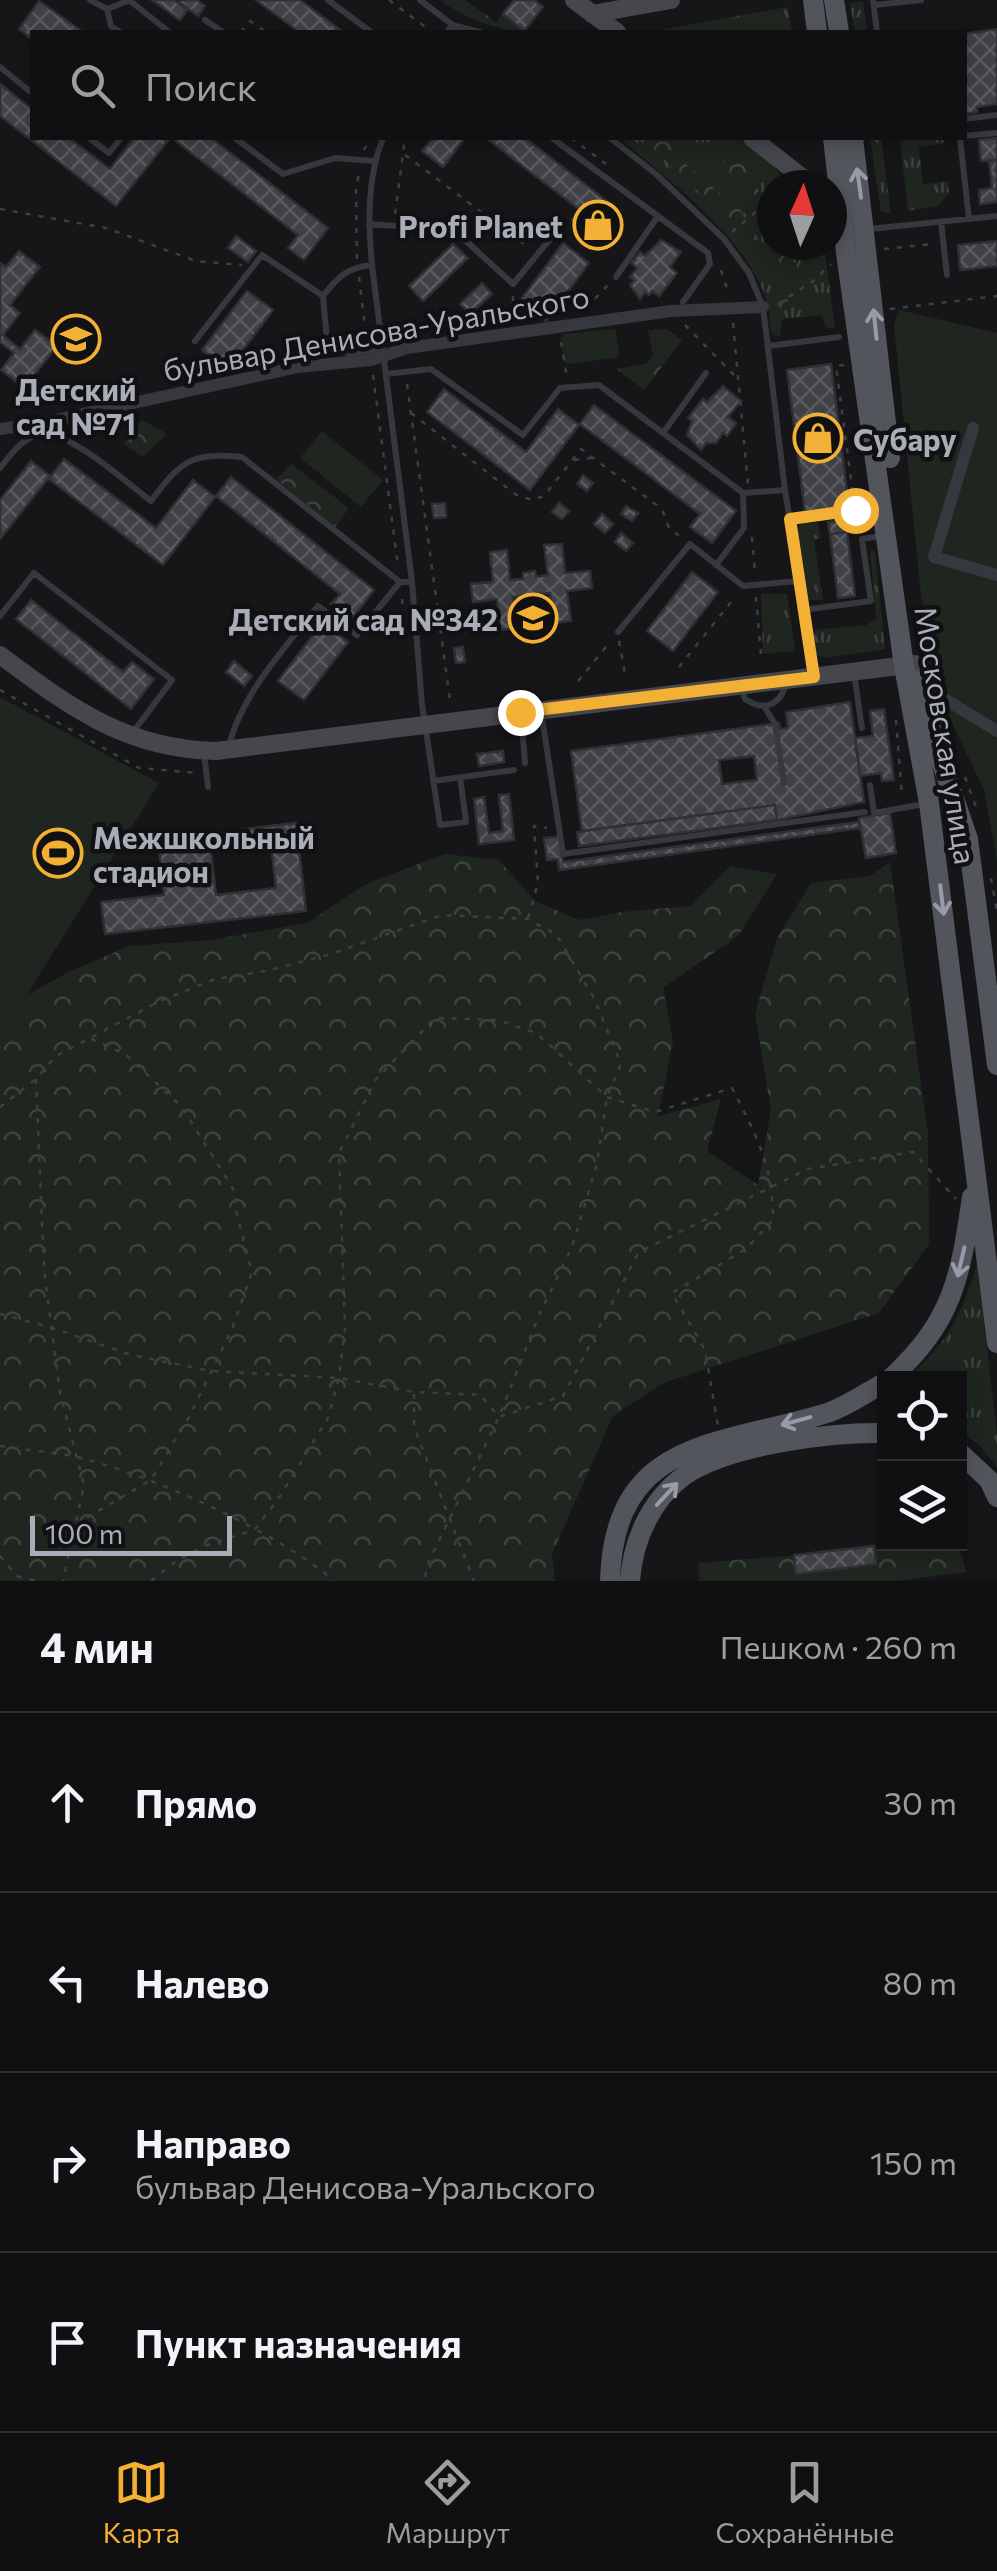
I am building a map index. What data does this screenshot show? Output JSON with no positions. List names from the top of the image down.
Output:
{
  "streets": {
    "main road": ["Московская улица"],
    "street": ["бульвар Денисова-Уральского"]
  },
  "places": {
    "shop": ["Profi Planet", "Субару"],
    "school or university": ["Детский сад №71", "Детский сад №342"],
    "sports": ["Межшкольный стадион"]
  },
  "scale_bar": "100 m",
  "north": "top",
  "page": {
    "search": "Поиск",
    "scale": "100 m",
    "heading": ["4 мин", "Пешком · 260 m"],
    "list": [
      ["Прямо", "30 m"],
      ["Налево", "80 m"],
      ["Направо", "бульвар Денисова-Уральского", "150 m"],
      "Пункт назначения"
    ],
    "nav": ["Карта", "Маршрут", "Сохранённые"]
  }
}
